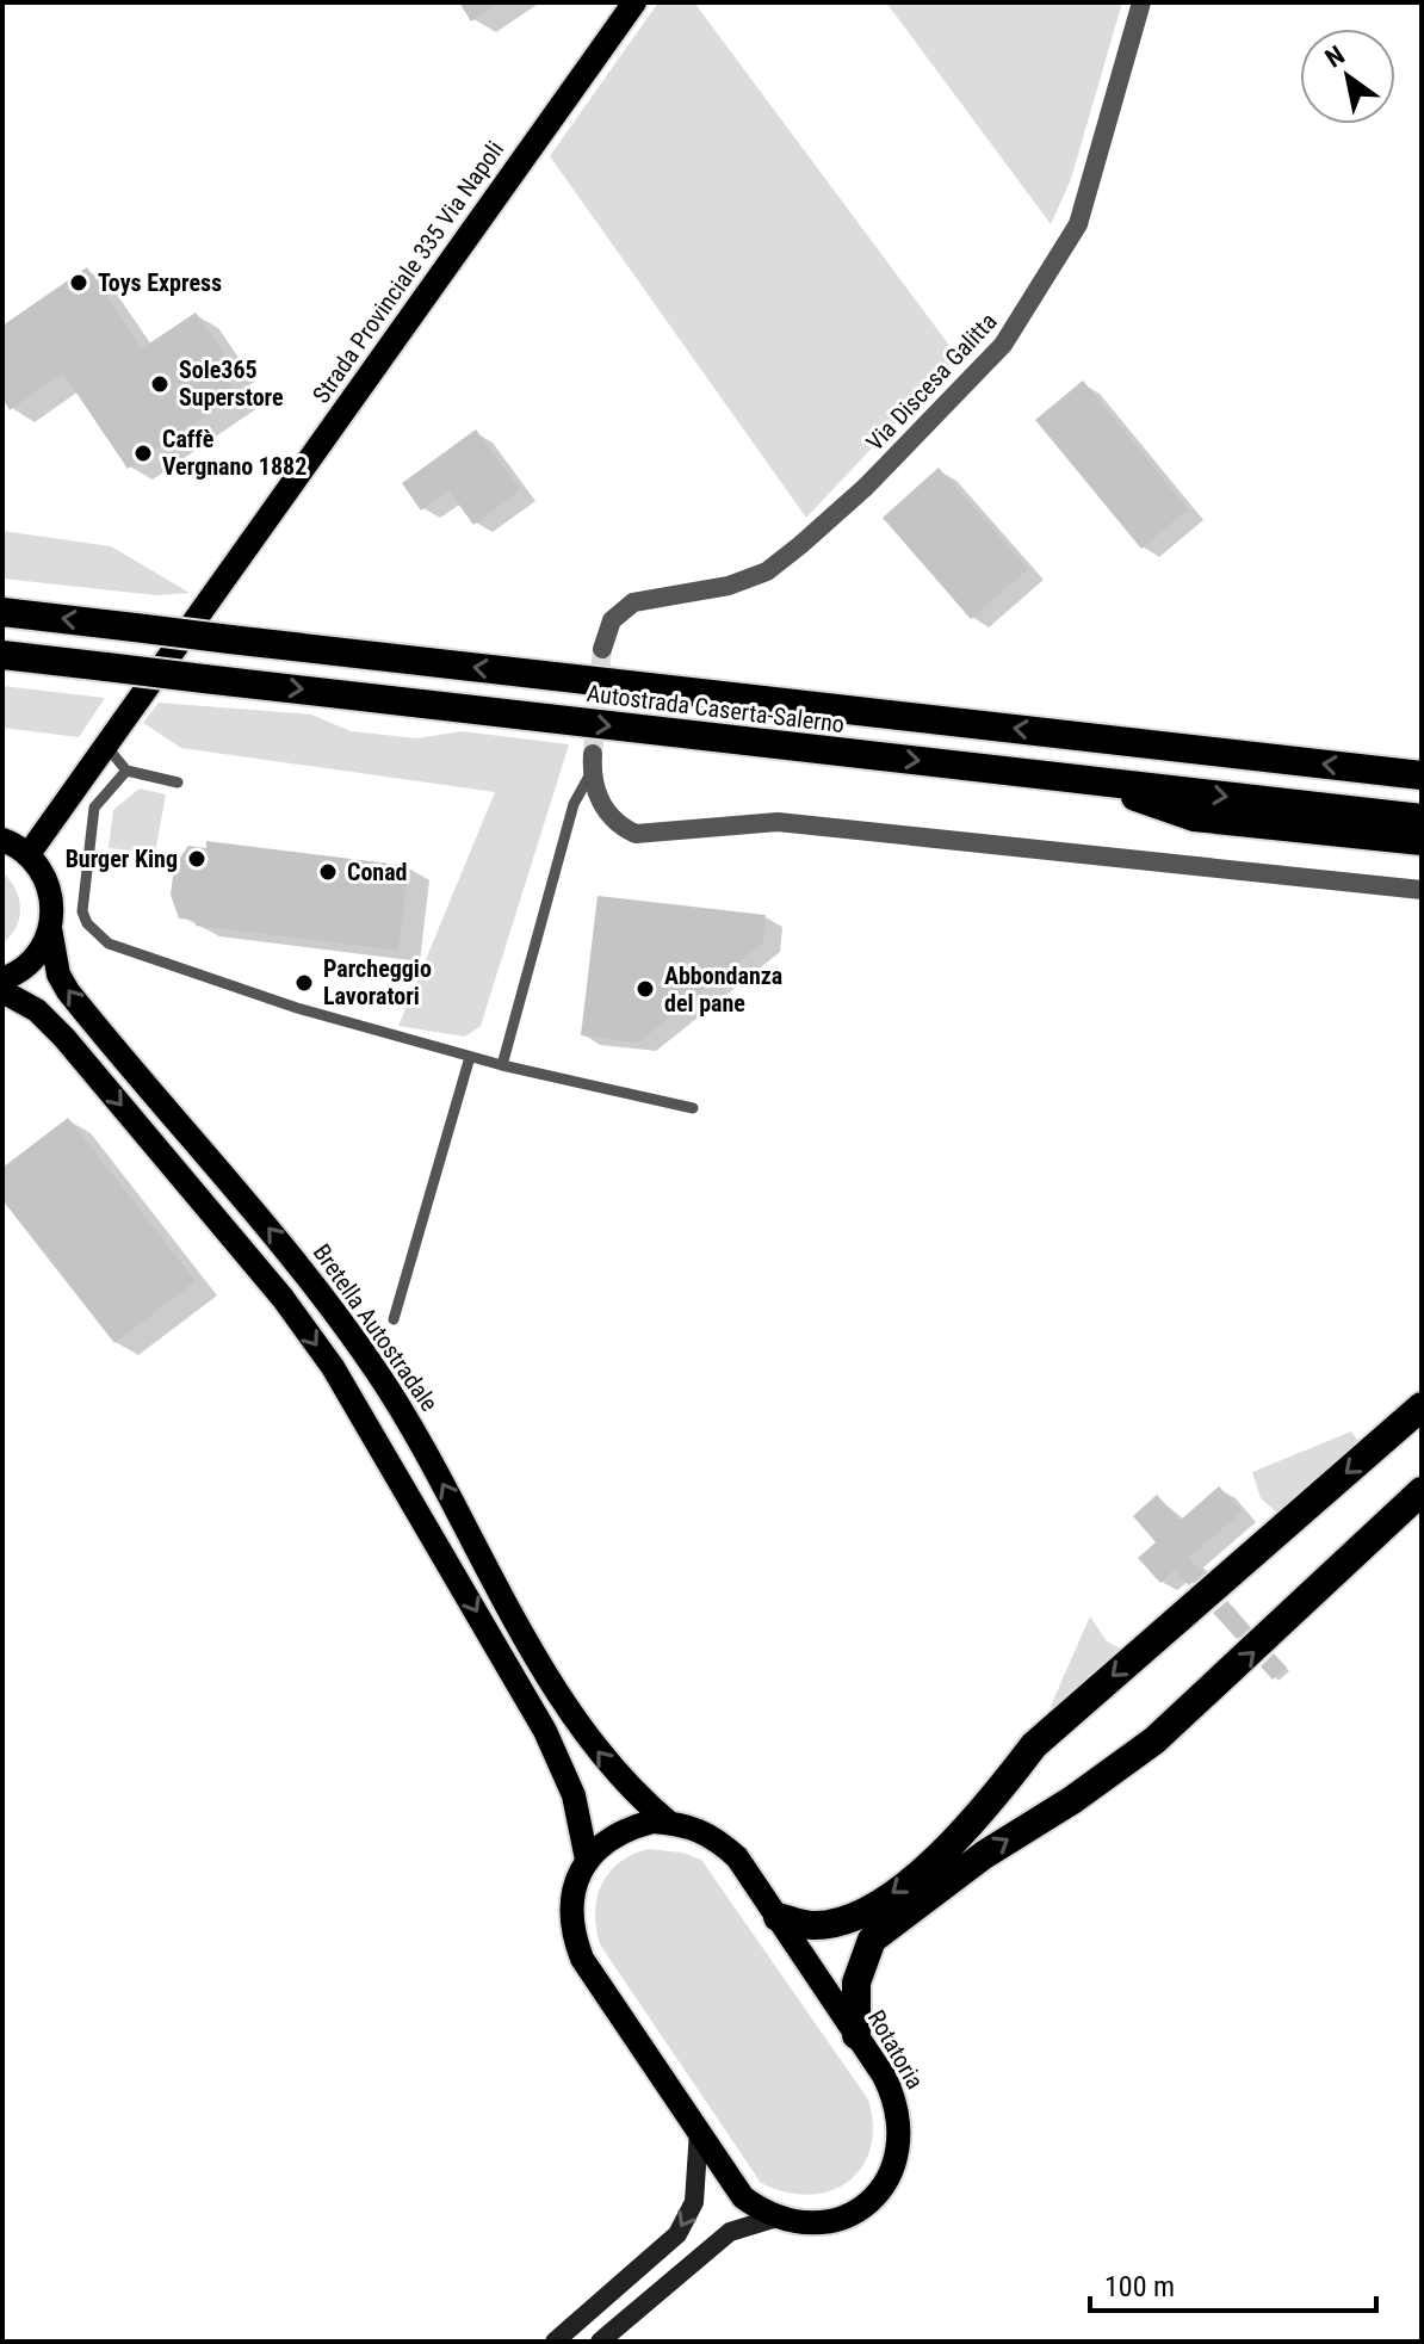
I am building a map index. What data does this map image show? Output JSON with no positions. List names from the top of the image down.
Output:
{
  "streets": {
    "highway": ["Autostrada Caserta-Salerno"],
    "main road": ["Strada Provinciale 335 Via Napoli", "Bretella Autostradale", "Rotatoria"],
    "street": ["Via Discesa Galitta"]
  },
  "crossings": [
    ["Strada Provinciale 335 Via Napoli", "Bretella Autostradale"],
    ["Bretella Autostradale", "Rotatoria"]
  ],
  "places": [
    "Toys Express",
    "Sole365 Superstore",
    "Caffè Vergnano 1882",
    "Burger King",
    "Conad",
    "Parcheggio Lavoratori",
    "Abbondanza del pane"
  ],
  "scale_bar": "100 m",
  "north": "top left"
}
